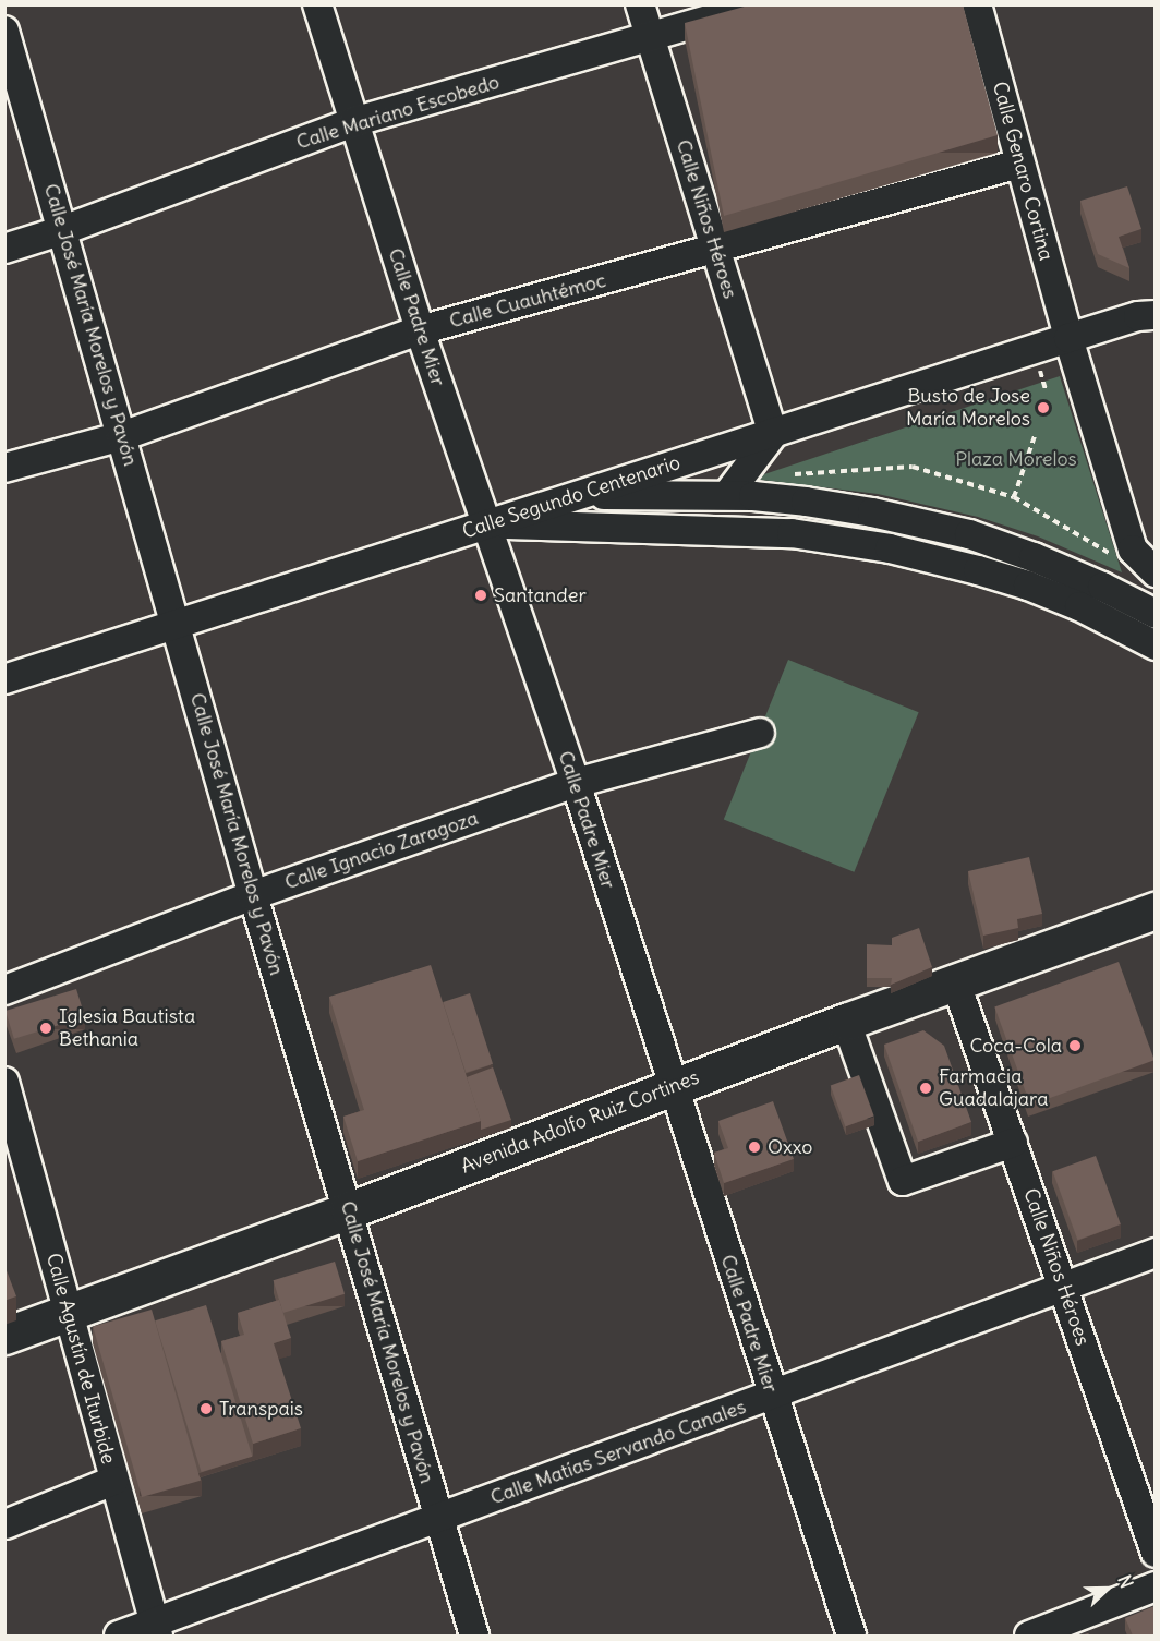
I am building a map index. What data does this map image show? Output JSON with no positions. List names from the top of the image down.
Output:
{
  "streets": {
    "main road": ["Avenida Adolfo Ruiz Cortines"],
    "street": [
      "Calle Mariano Escobedo",
      "Calle Genaro Cortina",
      "Calle Niños Héroes",
      "Calle Cuauhtémoc",
      "Calle Padre Mier",
      "Calle José María Morelos y Pavón",
      "Calle Segundo Centenario",
      "Calle Ignacio Zaragoza",
      "Calle Agustín de Iturbide",
      "Calle Matías Servando Canales"
    ]
  },
  "crossings": [
    ["Calle Mariano Escobedo", "Calle Niños Héroes"],
    ["Calle Mariano Escobedo", "Calle Padre Mier"],
    ["Calle Mariano Escobedo", "Calle José María Morelos y Pavón"],
    ["Calle Genaro Cortina", "Calle Cuauhtémoc"],
    ["Calle Genaro Cortina", "Calle Segundo Centenario"],
    ["Calle Niños Héroes", "Calle Cuauhtémoc"],
    ["Calle Niños Héroes", "Calle Segundo Centenario"],
    ["Calle Niños Héroes", "Avenida Adolfo Ruiz Cortines"],
    ["Calle Niños Héroes", "Calle Matías Servando Canales"],
    ["Calle Cuauhtémoc", "Calle Padre Mier"],
    ["Calle Cuauhtémoc", "Calle José María Morelos y Pavón"],
    ["Calle Padre Mier", "Calle Segundo Centenario"],
    ["Calle Padre Mier", "Calle Ignacio Zaragoza"],
    ["Calle Padre Mier", "Avenida Adolfo Ruiz Cortines"],
    ["Calle Padre Mier", "Calle Matías Servando Canales"],
    ["Calle José María Morelos y Pavón", "Calle Segundo Centenario"],
    ["Calle José María Morelos y Pavón", "Calle Ignacio Zaragoza"],
    ["Calle José María Morelos y Pavón", "Avenida Adolfo Ruiz Cortines"],
    ["Calle José María Morelos y Pavón", "Calle Matías Servando Canales"],
    ["Avenida Adolfo Ruiz Cortines", "Calle Agustín de Iturbide"],
    ["Calle Agustín de Iturbide", "Calle Matías Servando Canales"]
  ],
  "parks": ["Plaza Morelos"],
  "places": [
    "Busto de Jose María Morelos",
    "Santander",
    "Iglesia Bautista Bethania",
    "Coca-Cola",
    "Farmacia Guadalajara",
    "Oxxo",
    "Transpais"
  ],
  "north": "right"
}
